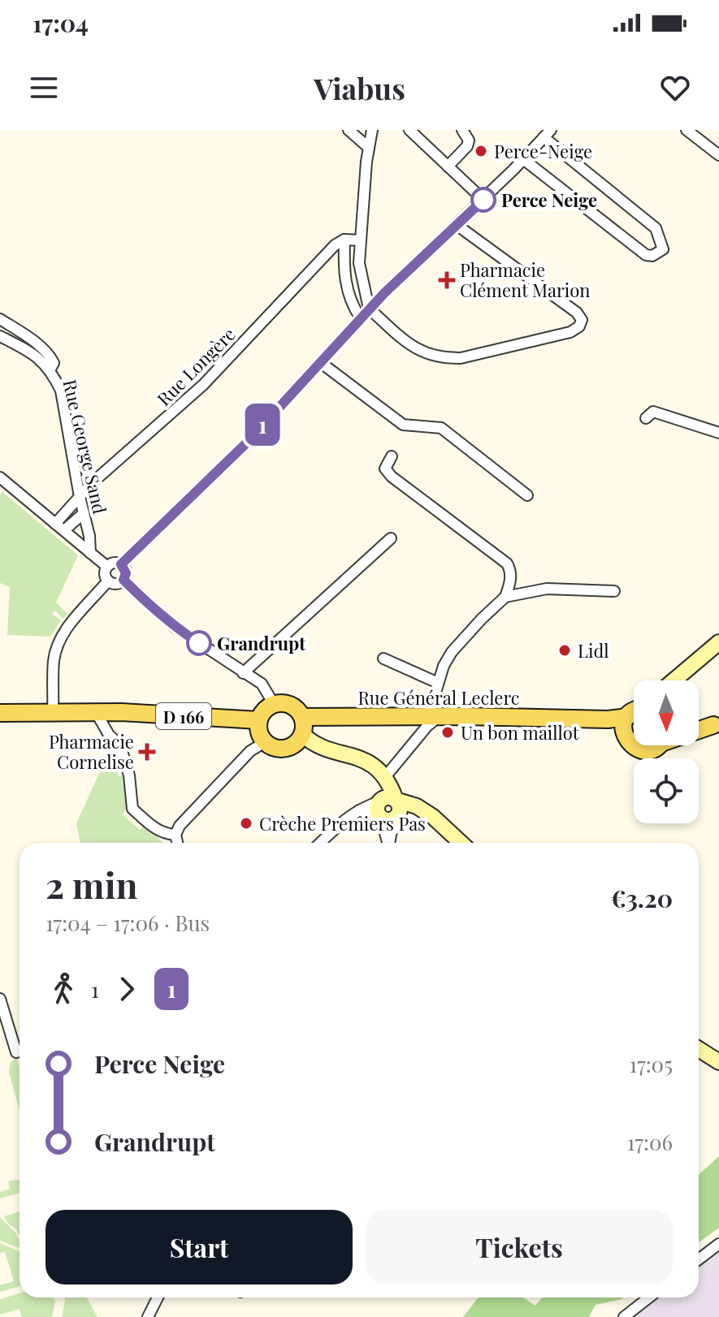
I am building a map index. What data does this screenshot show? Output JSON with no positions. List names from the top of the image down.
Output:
{
  "streets": {
    "main road": ["Rue Général Leclerc", "D 166"],
    "street": ["Rue Longère", "Rue George Sand"]
  },
  "crossings": [
    ["Rue Longère", "Rue George Sand"],
    ["Rue Général Leclerc", "D 166"]
  ],
  "places": {
    "other": [
      "Perce-Neige",
      "Perce Neige",
      "Grandrupt",
      "Lidl",
      "Un bon maillot",
      "Crèche Premiers Pas"
    ],
    "health": ["Pharmacie Clément Marion", "Pharmacie Cornelise"]
  },
  "lines": ["bus line 1"],
  "north": "bottom",
  "page": {
    "status": "17:04",
    "header": "Viabus",
    "on_map": "1",
    "heading": ["2 min", "17:04 – 17:06 · Bus", "€3.20"],
    "legs": ["1", "1"],
    "list": [
      {
        "name": "Perce Neige",
        "value": "17:05"
      },
      {
        "name": "Grandrupt",
        "value": "17:06"
      }
    ],
    "buttons": ["Start", "Tickets"]
  }
}
